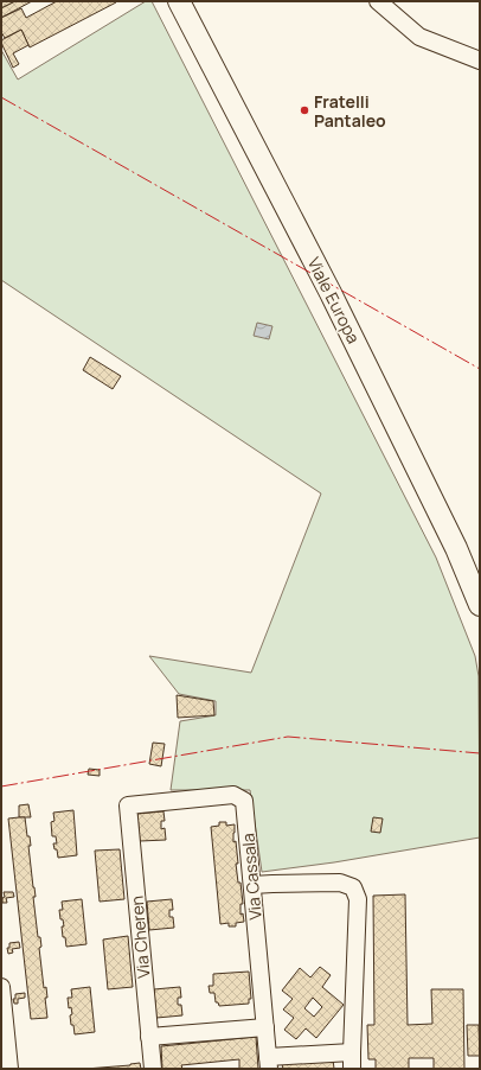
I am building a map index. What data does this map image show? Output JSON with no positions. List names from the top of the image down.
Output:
{
  "streets": {
    "main road": ["Viale Europa"],
    "street": ["Via Cassala", "Via Cheren"]
  },
  "crossings": [
    ["Via Cassala", "Via Cheren"]
  ],
  "places": ["Fratelli Pantaleo"]
}
